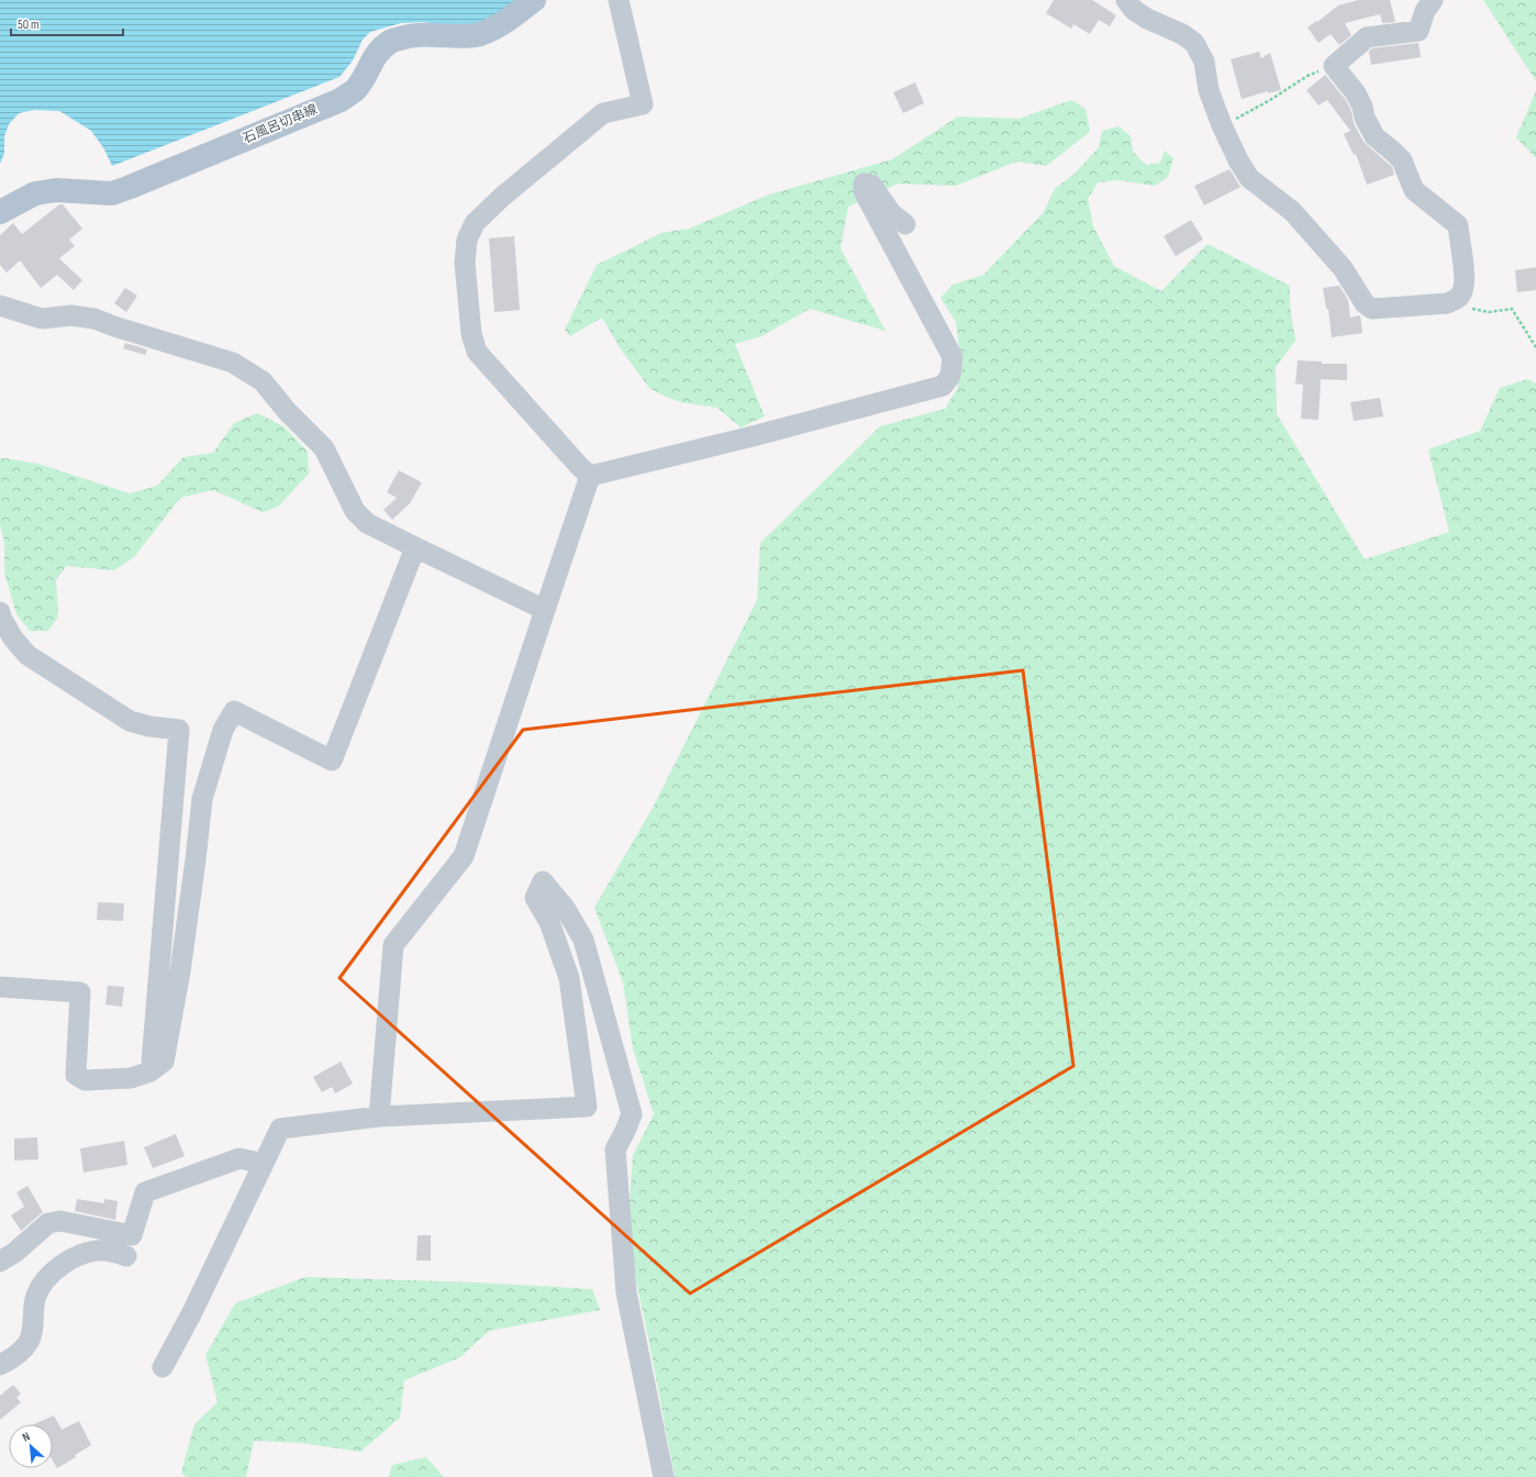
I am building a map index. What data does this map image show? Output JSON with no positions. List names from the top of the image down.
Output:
{
  "streets": {
    "main road": ["石風呂切串線"]
  },
  "scale_bar": "50 m",
  "north": "top left"
}
